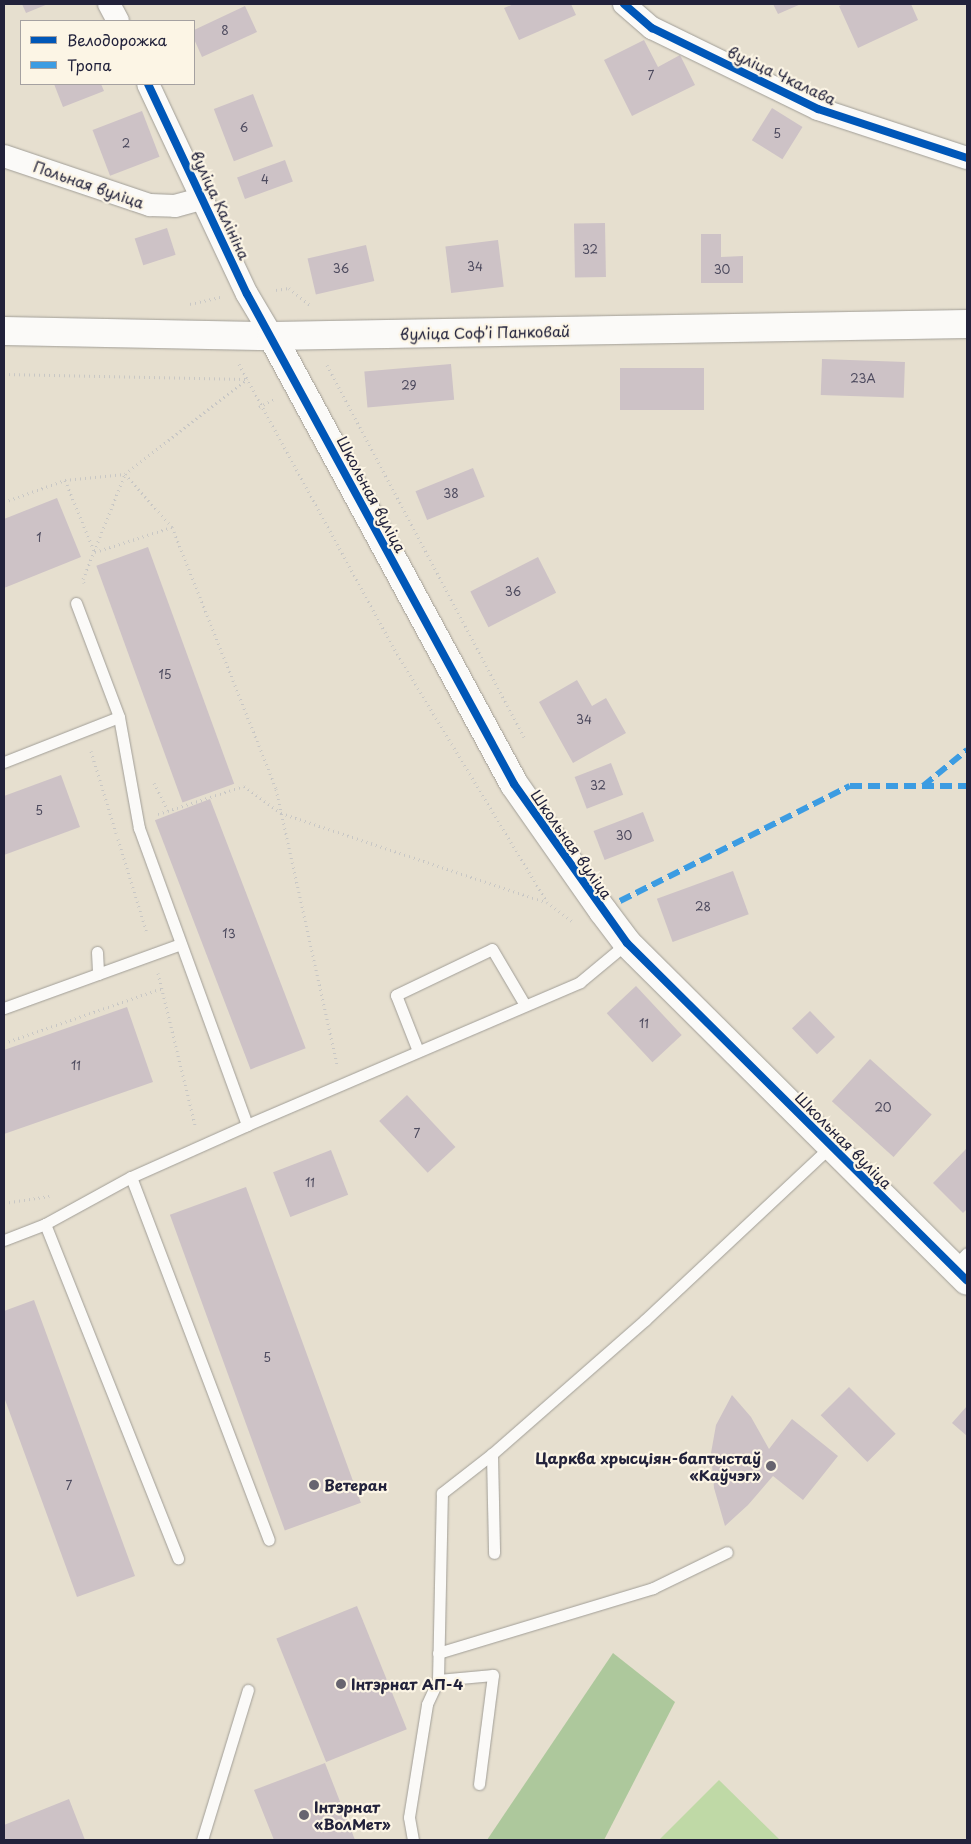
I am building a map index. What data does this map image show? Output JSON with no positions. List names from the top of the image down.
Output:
{
  "streets": {
    "street": [
      "вуліца Чкалава",
      "Польная вуліца",
      "вуліца Калініна",
      "вуліца Софʼі Панковай",
      "Школьная вуліца"
    ]
  },
  "crossings": [
    ["Польная вуліца", "вуліца Калініна"],
    ["вуліца Калініна", "вуліца Софʼі Панковай"],
    ["вуліца Калініна", "Школьная вуліца"],
    ["вуліца Софʼі Панковай", "Школьная вуліца"]
  ],
  "places": [
    "Царква хрысціян-баптыстаў «Каўчэг»",
    "Ветеран",
    "Інтэрнат АП-4",
    "Інтэрнат «ВолМет»"
  ],
  "house_numbers": [
    "8",
    "7",
    "6",
    "5",
    "2",
    "4",
    "32",
    "34",
    "36",
    "30",
    "23А",
    "29",
    "38",
    "1",
    "36",
    "15",
    "34",
    "32",
    "5",
    "30",
    "28",
    "13",
    "11",
    "11",
    "20",
    "7",
    "11",
    "5",
    "7"
  ],
  "legend": ["Велодорожка", "Тропа"]
}
